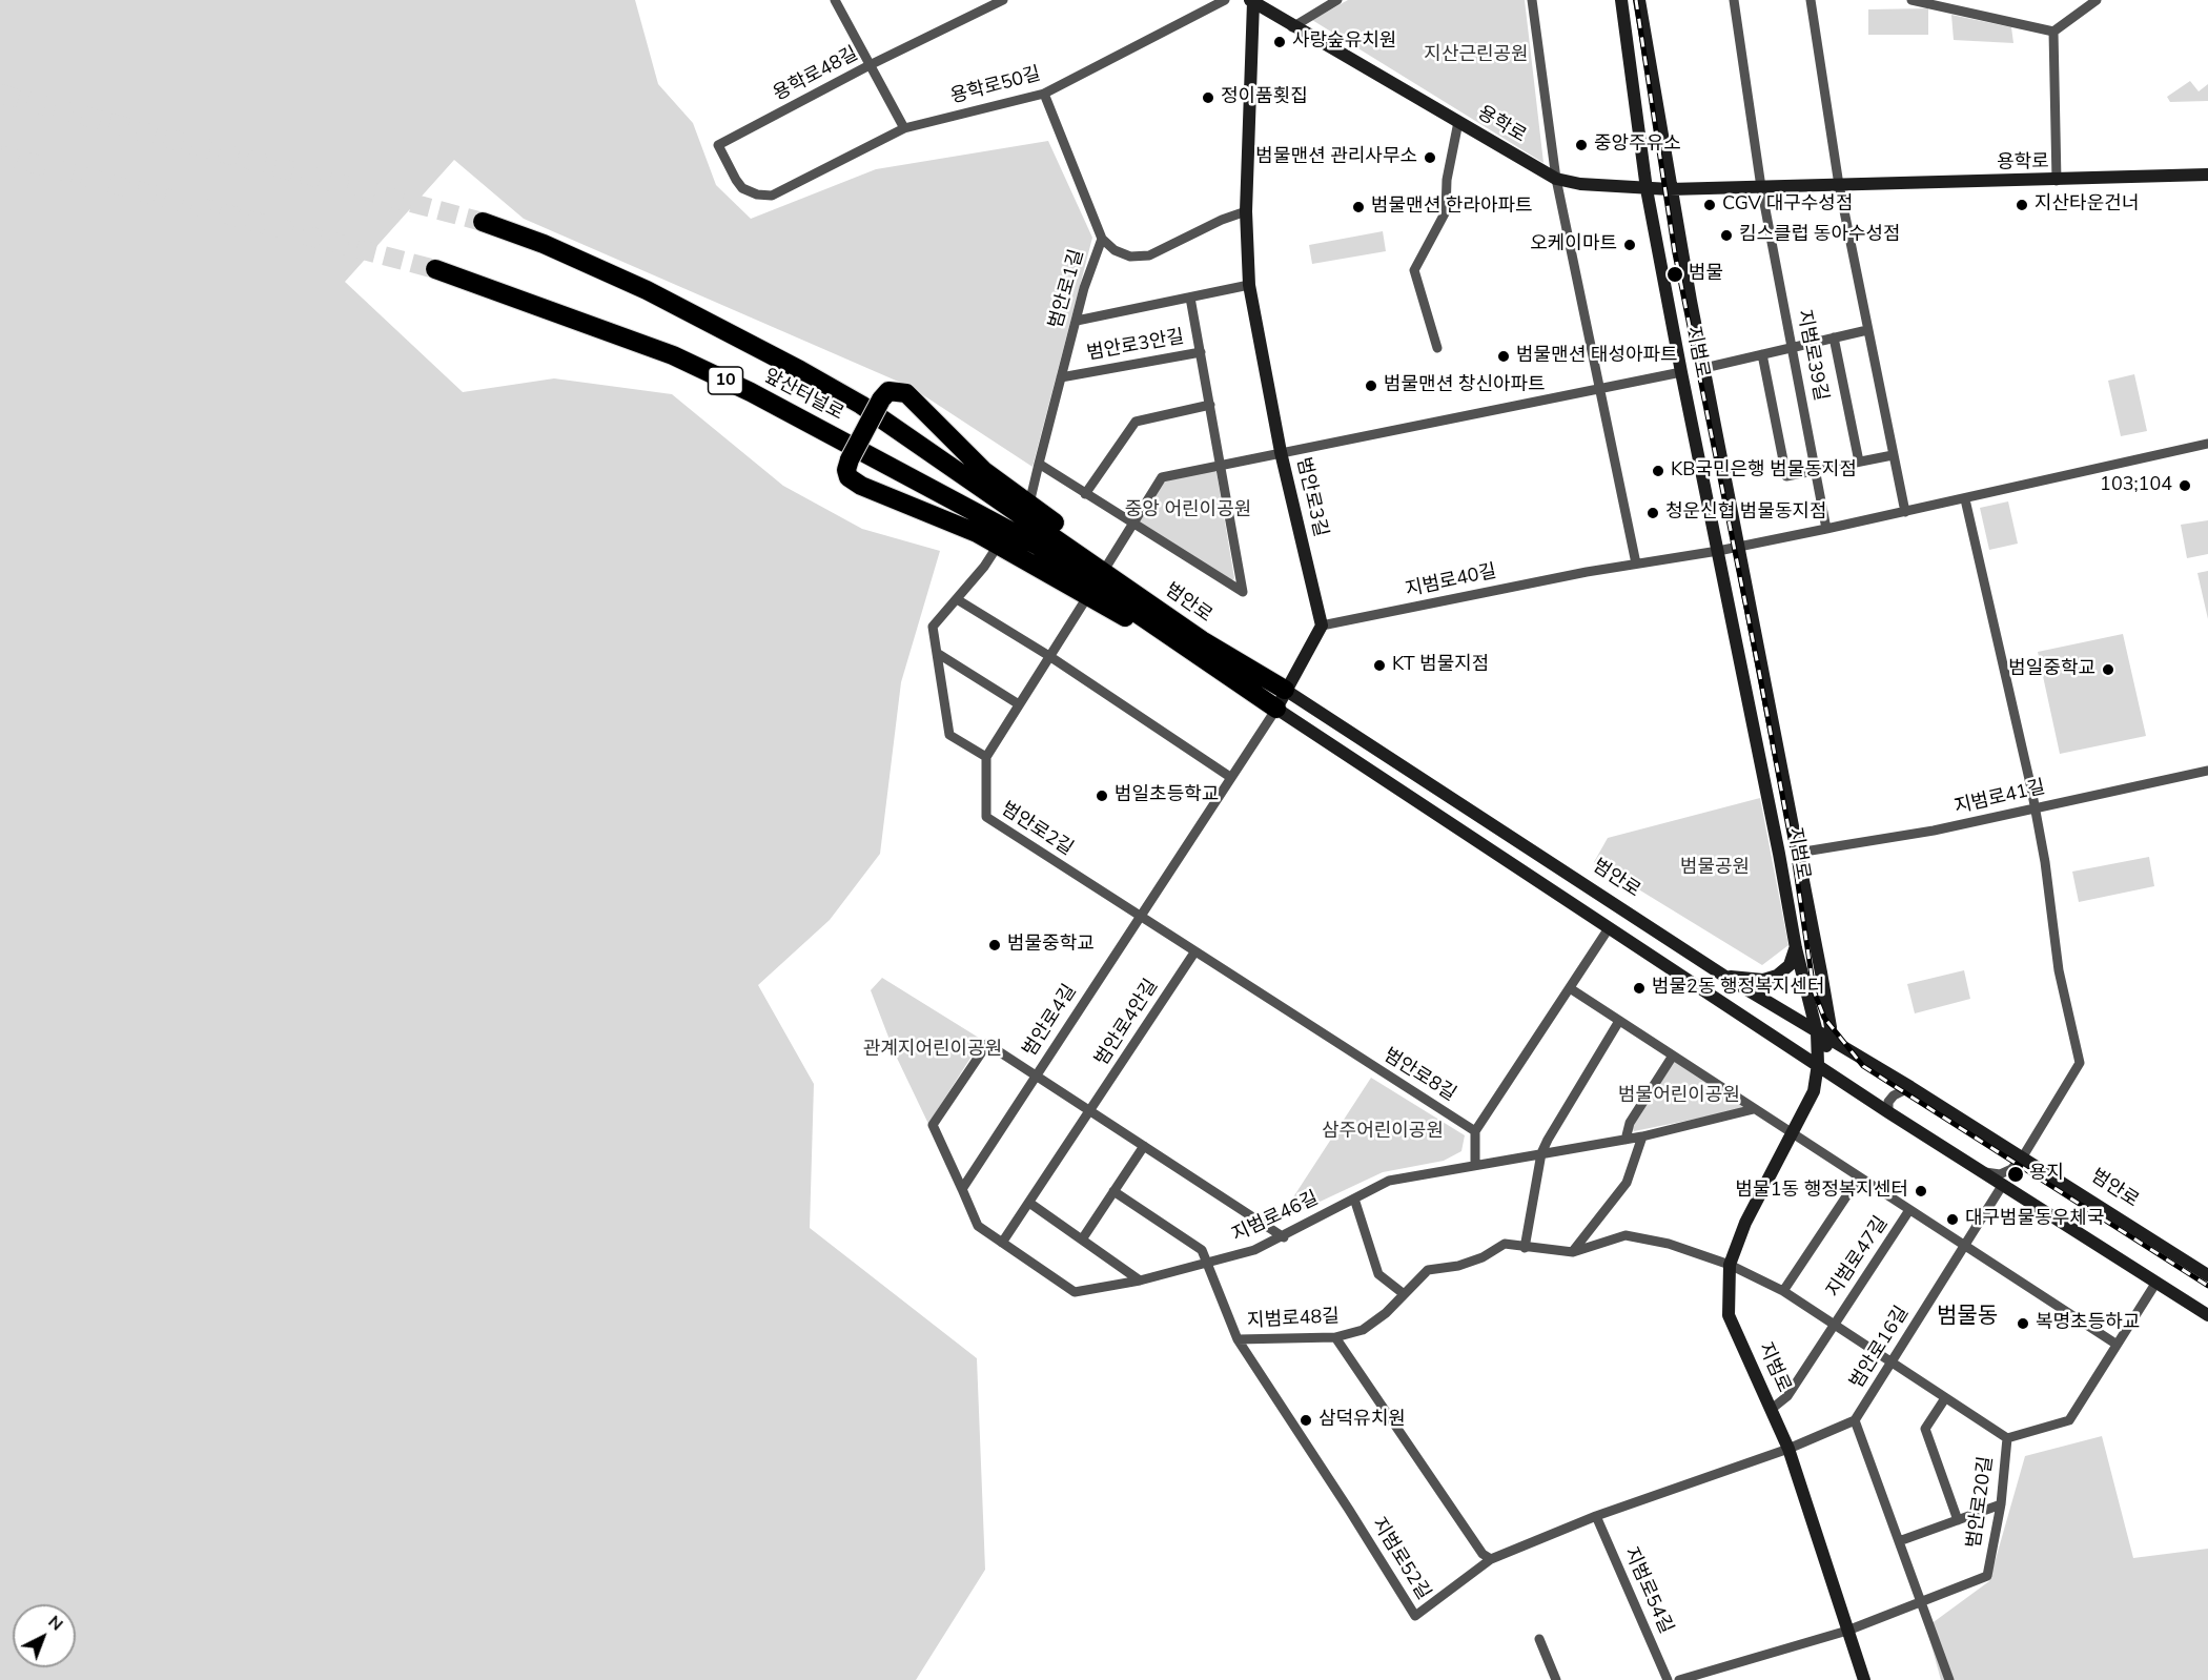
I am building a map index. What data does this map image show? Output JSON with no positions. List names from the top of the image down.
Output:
{
  "streets": {
    "highway": ["10", "앞산터널로", "범안로"],
    "main road": ["용학로", "지범로", "범안로3길"],
    "street": [
      "용학로48길",
      "용학로50길",
      "범안로1길",
      "범안로3안길",
      "지범로39길",
      "지범로40길",
      "지범로41길",
      "범안로2길",
      "범안로4길",
      "범안로4안길",
      "범안로8길",
      "지범로46길",
      "지범로47길",
      "지범로48길",
      "범안로16길",
      "범안로20길",
      "지범로52길",
      "지범로54길"
    ]
  },
  "crossings": [
    ["용학로48길", "용학로50길"],
    ["용학로50길", "범안로1길"],
    ["용학로", "지범로"],
    ["용학로", "지범로39길"],
    ["용학로", "범안로3길"],
    ["범안로1길", "범안로3안길"],
    ["지범로", "범안로"],
    ["지범로", "지범로47길"],
    ["지범로", "지범로48길"],
    ["지범로", "지범로52길"],
    ["앞산터널로", "범안로"],
    ["범안로3길", "지범로40길"],
    ["범안로", "범안로4길"],
    ["범안로", "범안로16길"],
    ["범안로2길", "범안로4길"],
    ["범안로2길", "범안로8길"],
    ["범안로4길", "범안로8길"],
    ["범안로4안길", "범안로8길"],
    ["범안로4안길", "지범로46길"],
    ["지범로46길", "지범로52길"],
    ["지범로47길", "지범로48길"],
    ["지범로47길", "범안로16길"],
    ["지범로47길", "범안로20길"],
    ["지범로48길", "지범로52길"],
    ["범안로16길", "지범로52길"],
    ["지범로52길", "지범로54길"]
  ],
  "districts": ["범물동"],
  "parks": [
    "지산근린공원",
    "중앙 어린이공원",
    "범물공원",
    "관계지어린이공원",
    "범물어린이공원",
    "삼주어린이공원"
  ],
  "places": [
    "사랑숲유치원",
    "정이품횟집",
    "중앙주유소",
    "범물맨션 관리사무소",
    "CGV 대구수성점",
    "지산타운건너",
    "범물맨션 한라아파트",
    "킴스클럽 동아수성점",
    "오케이마트",
    "범물",
    "범물맨션 태성아파트",
    "범물맨션 창신아파트",
    "KB국민은행 범물동지점",
    "103;104",
    "청운신협 범물동지점",
    "KT 범물지점",
    "범일중학교",
    "범일초등학교",
    "범물중학교",
    "범물2동 행정복지센터",
    "용지",
    "범물1동 행정복지센터",
    "대구범물동우체국",
    "복명초등하교",
    "삼덕유치원"
  ],
  "north": "top right"
}
